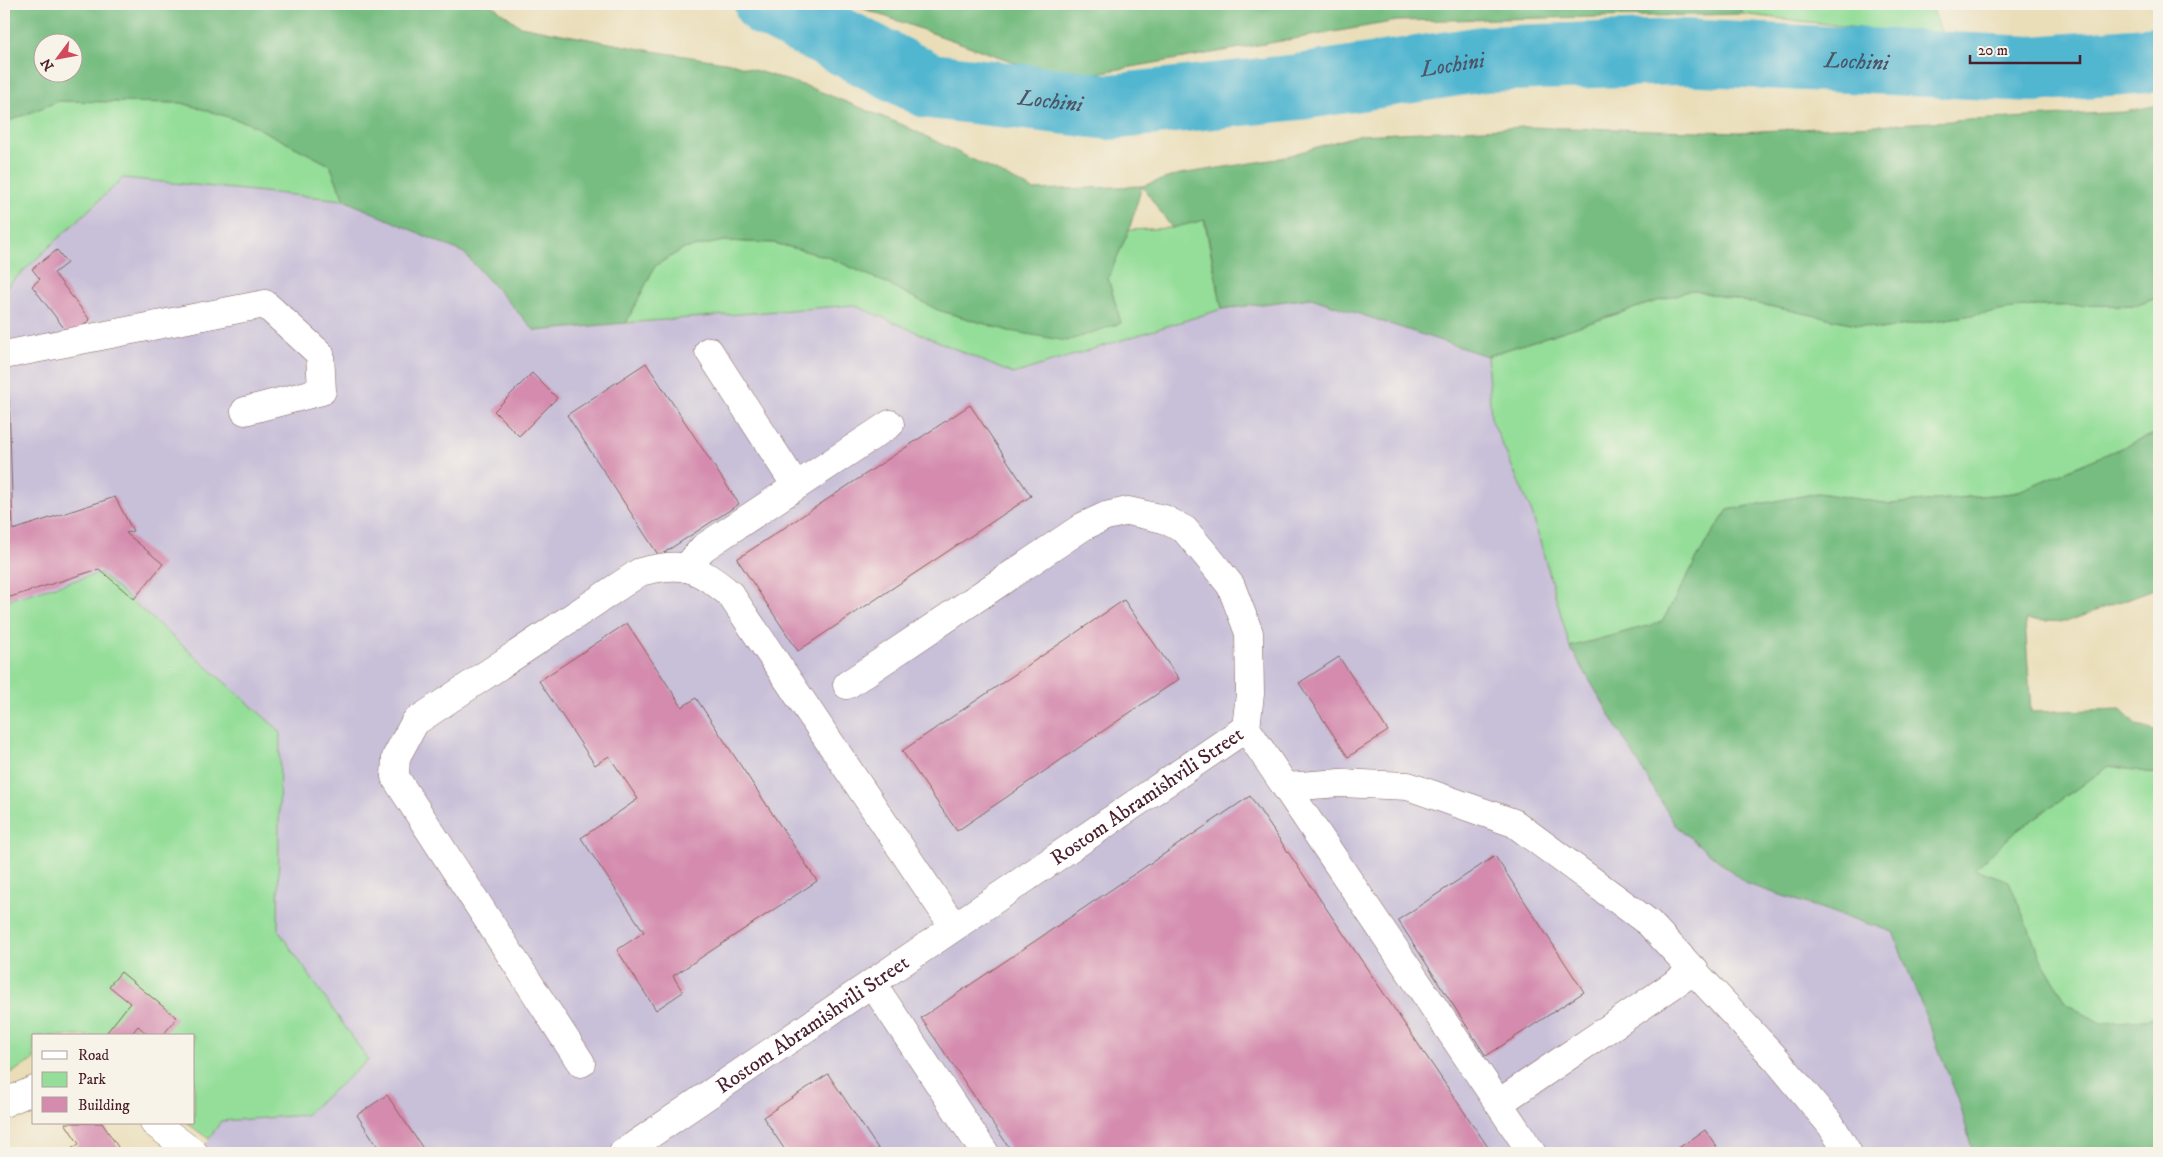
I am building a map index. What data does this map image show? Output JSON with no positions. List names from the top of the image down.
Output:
{
  "streets": {
    "street": ["Rostom Abramishvili Street"]
  },
  "water": ["Lochini"],
  "legend": ["Road", "Park", "Building"],
  "scale_bar": "20 m",
  "north": "bottom left"
}
